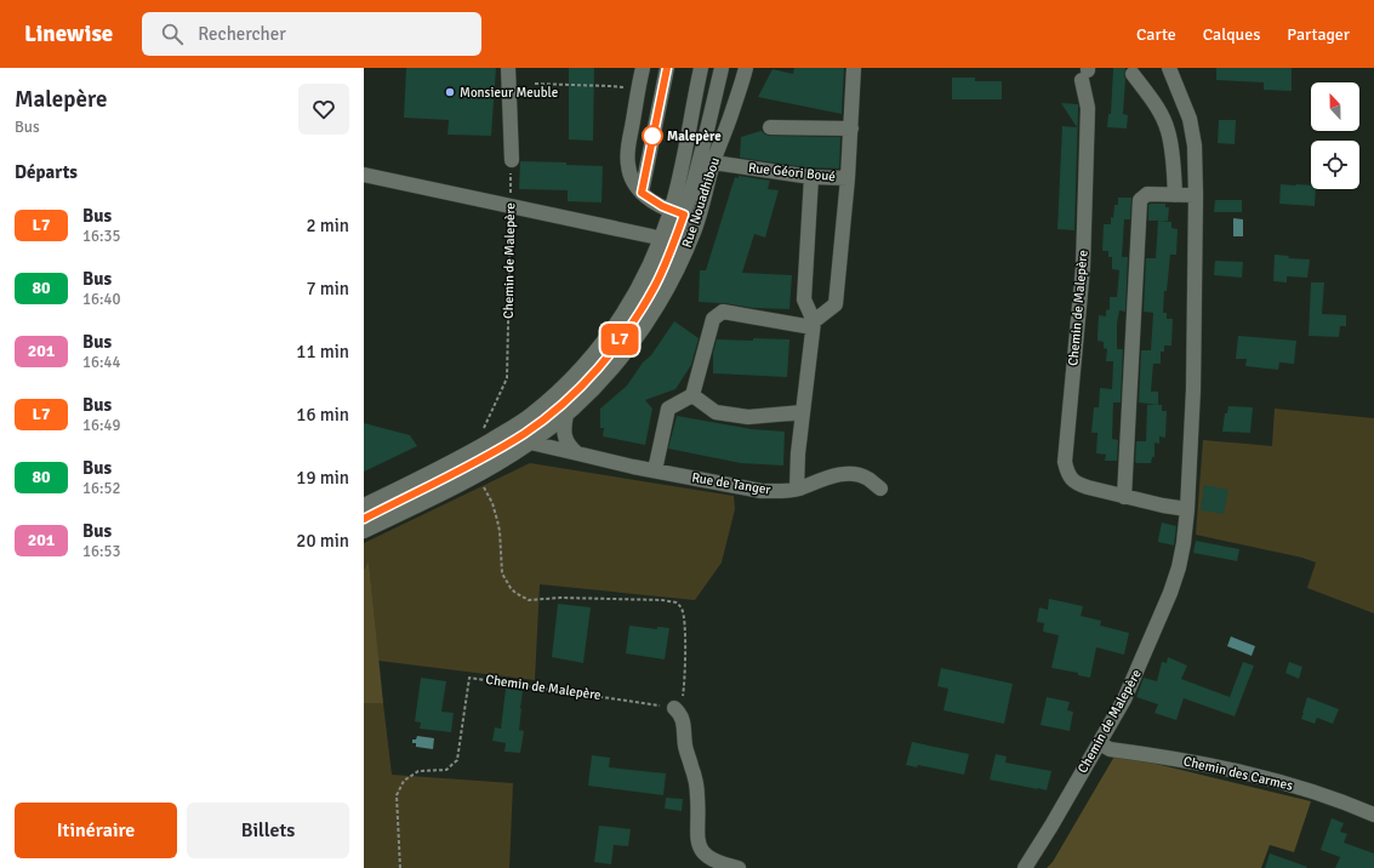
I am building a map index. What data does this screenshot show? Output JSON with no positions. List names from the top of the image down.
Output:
{
  "streets": {
    "street": [
      "Rue Géori Boué",
      "Rue Nouadhibou",
      "Chemin de Malepère",
      "Rue de Tanger",
      "Chemin des Carmes"
    ]
  },
  "crossings": [
    ["Rue Géori Boué", "Rue Nouadhibou"],
    ["Rue Nouadhibou", "Chemin de Malepère"],
    ["Rue Nouadhibou", "Rue de Tanger"],
    ["Chemin de Malepère", "Chemin des Carmes"]
  ],
  "places": ["Monsieur Meuble", "Malepère"],
  "lines": ["bus line L7"],
  "north": "top",
  "page": {
    "header": "Linewise",
    "search": "Rechercher",
    "nav": ["Carte", "Calques", "Partager"],
    "heading": [
      ["Malepère", "Bus"],
      "Départs"
    ],
    "on_map": "L7",
    "list": [
      {
        "mark": "L7",
        "name": "Bus",
        "note": "16:35",
        "value": "2 min"
      },
      {
        "mark": "80",
        "name": "Bus",
        "note": "16:40",
        "value": "7 min"
      },
      {
        "mark": "201",
        "name": "Bus",
        "note": "16:44",
        "value": "11 min"
      },
      {
        "mark": "L7",
        "name": "Bus",
        "note": "16:49",
        "value": "16 min"
      },
      {
        "mark": "80",
        "name": "Bus",
        "note": "16:52",
        "value": "19 min"
      },
      {
        "mark": "201",
        "name": "Bus",
        "note": "16:53",
        "value": "20 min"
      }
    ],
    "buttons": ["Itinéraire", "Billets"]
  }
}
